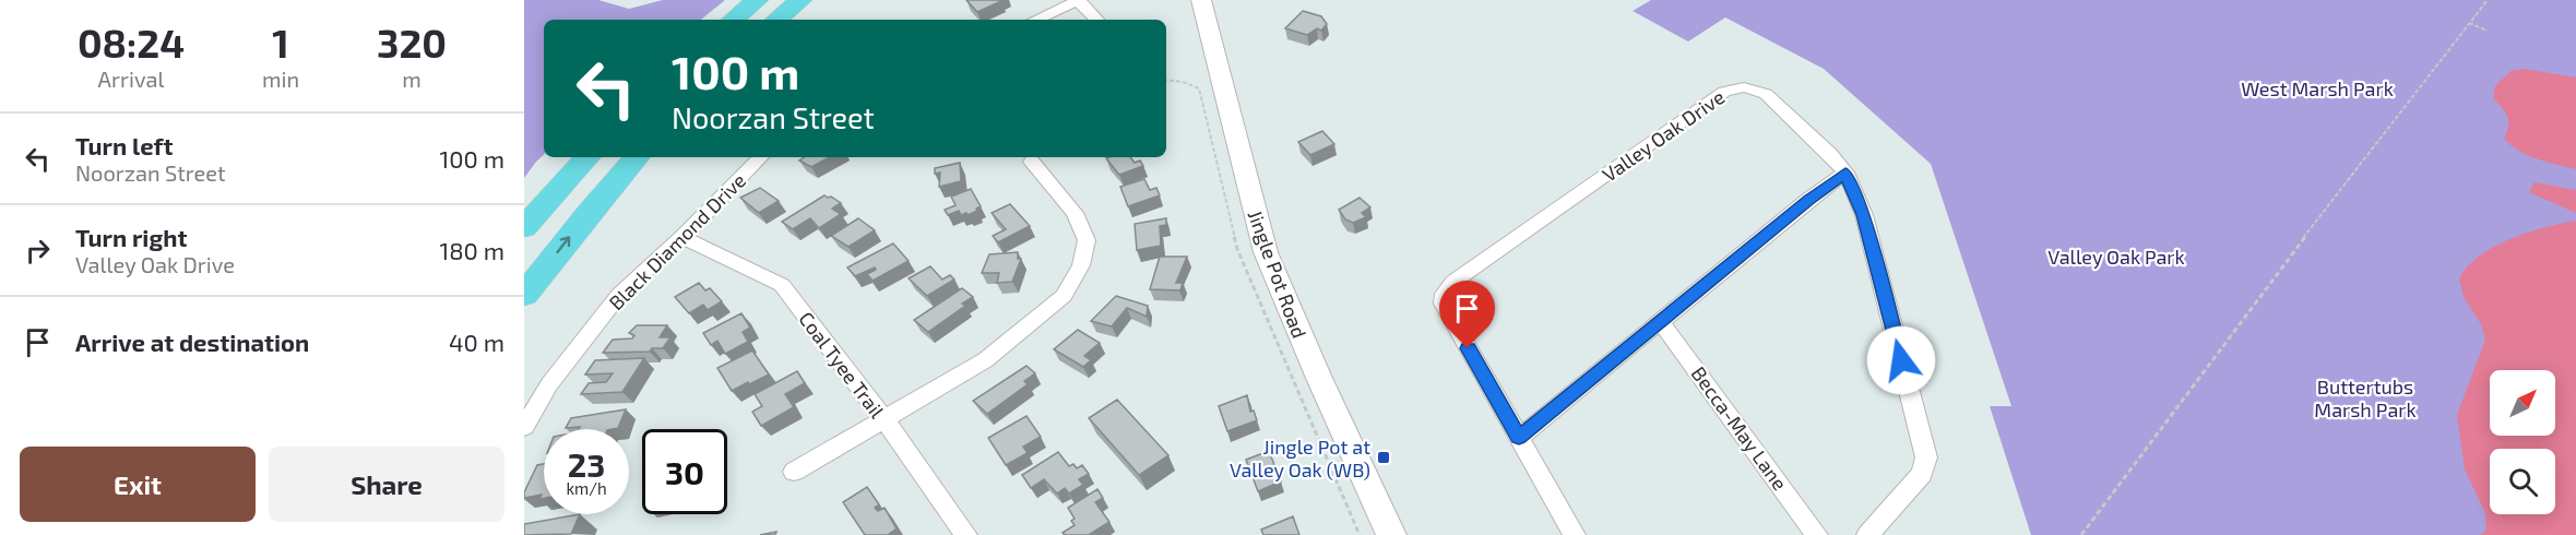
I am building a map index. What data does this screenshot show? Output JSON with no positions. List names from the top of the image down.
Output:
{
  "streets": {
    "main road": ["Jingle Pot Road"],
    "street": [
      "Valley Oak Drive",
      "Black Diamond Drive",
      "Coal Tyee Trail",
      "Becca-May Lane"
    ]
  },
  "crossings": [
    ["Black Diamond Drive", "Coal Tyee Trail"]
  ],
  "parks": ["West Marsh Park", "Valley Oak Park", "Buttertubs Marsh Park"],
  "places": {
    "transit": ["Jingle Pot at Valley Oak (WB)"]
  },
  "north": "top right",
  "page": {
    "eta": [
      "08:24",
      "Arrival",
      "1",
      "min",
      "320",
      "m"
    ],
    "turn": ["100 m", "Noorzan Street"],
    "list": [
      {
        "name": "Turn left",
        "note": "Noorzan Street",
        "value": "100 m"
      },
      {
        "name": "Turn right",
        "note": "Valley Oak Drive",
        "value": "180 m"
      },
      {
        "name": "Arrive at destination",
        "value": "40 m"
      }
    ],
    "speed": "23 km/h",
    "limit": "30",
    "buttons": ["Exit", "Share"]
  }
}
